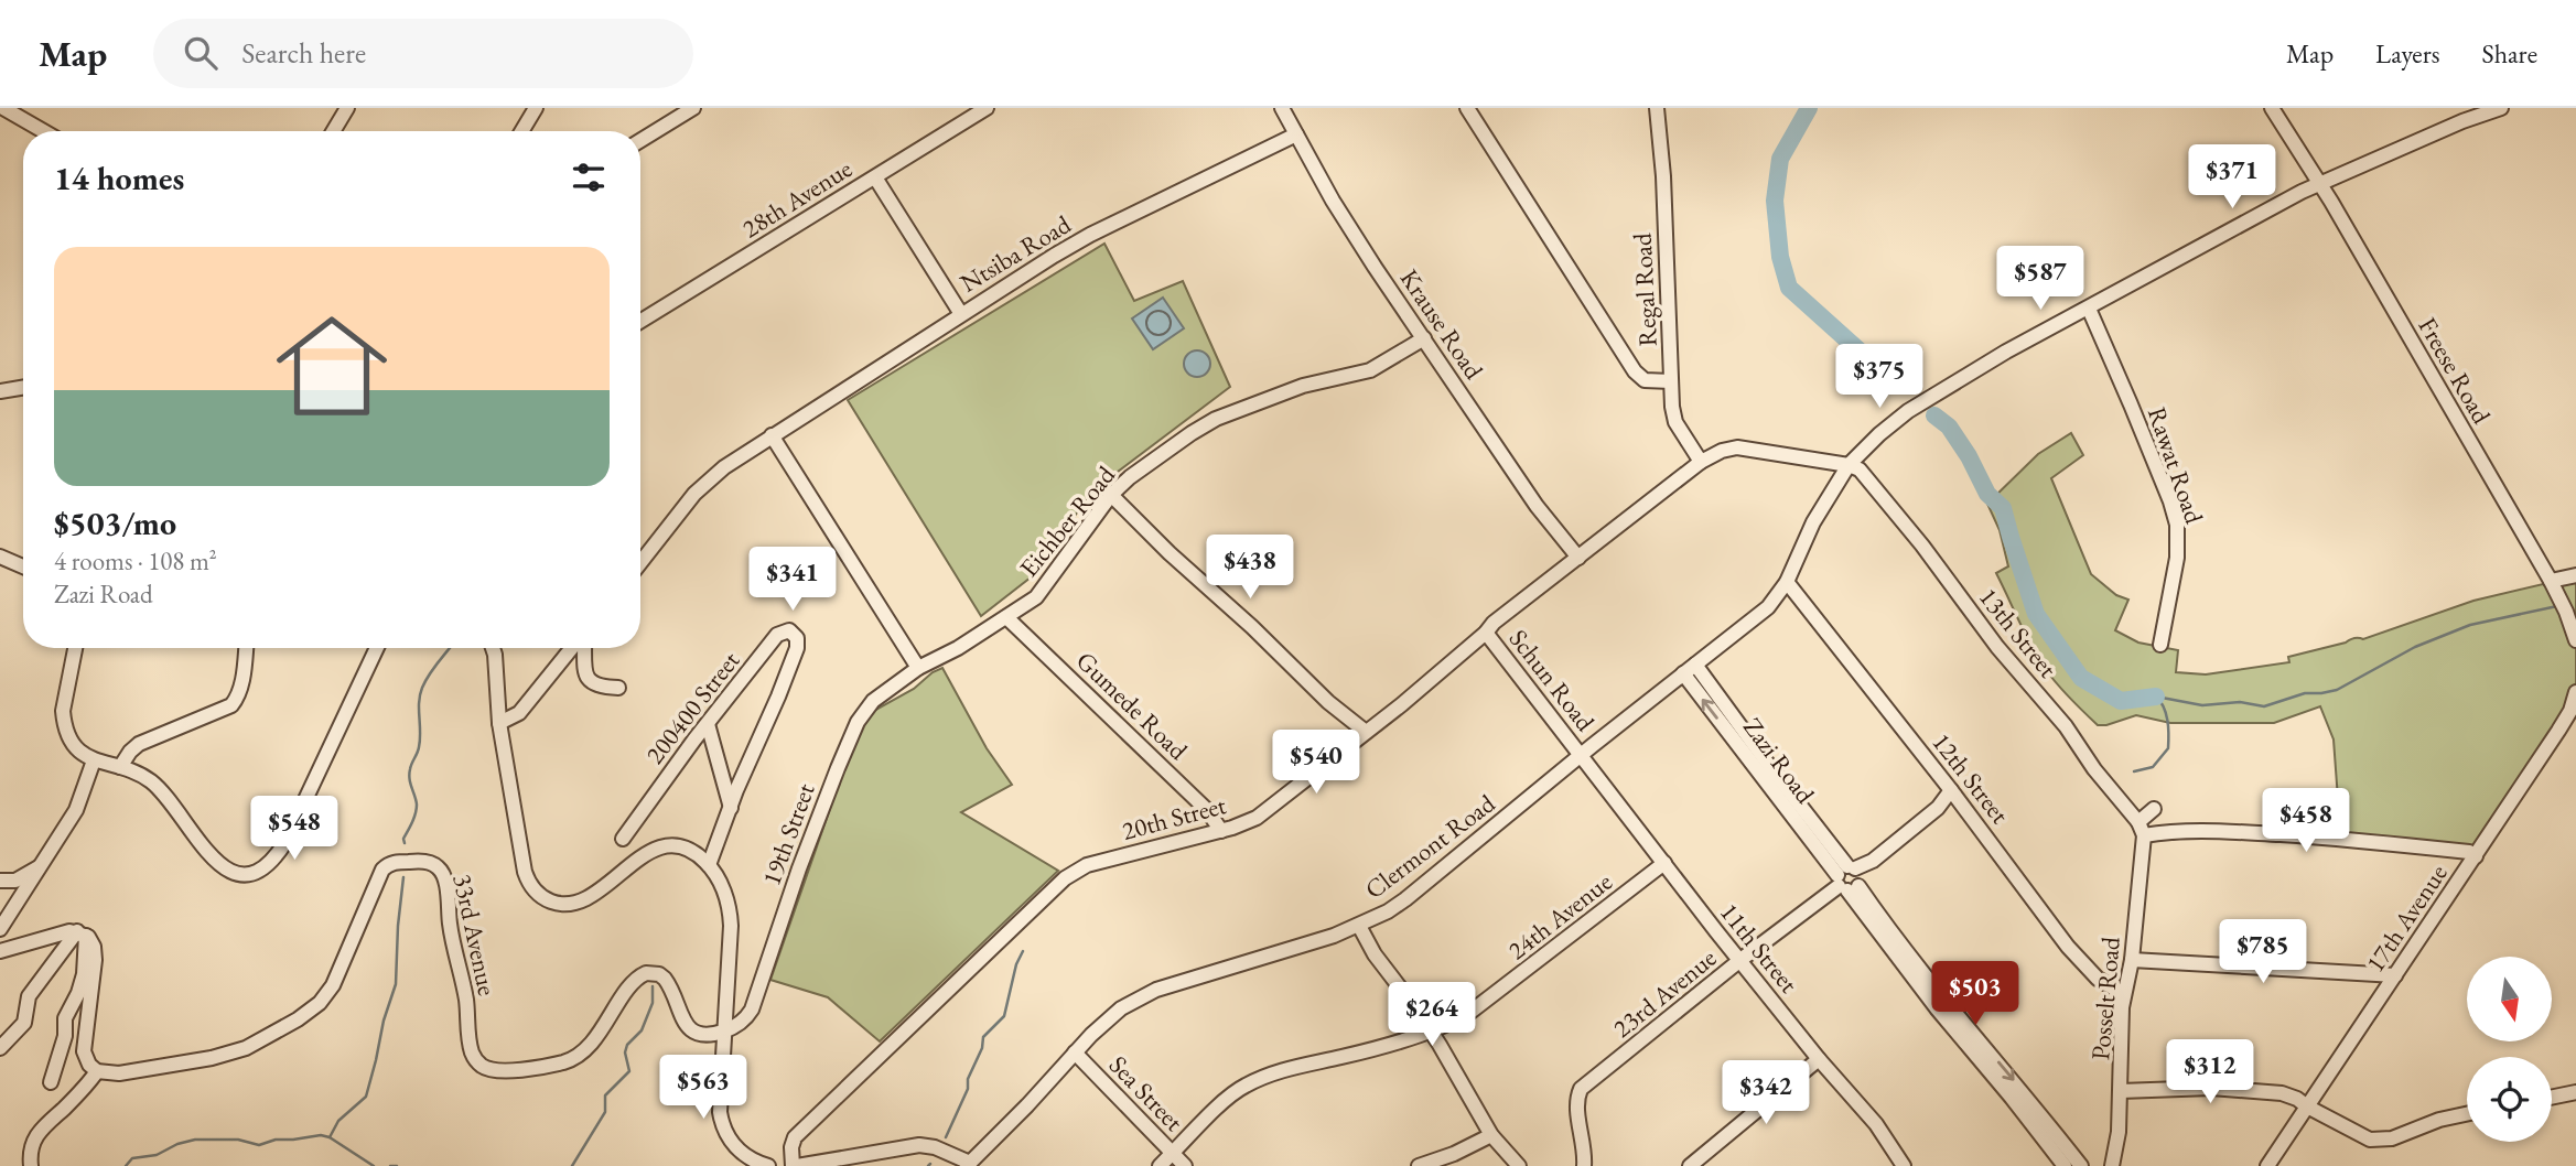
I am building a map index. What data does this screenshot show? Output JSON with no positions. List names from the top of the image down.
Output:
{
  "streets": {
    "street": [
      "28th Avenue",
      "Ntsiba Road",
      "Regal Road",
      "Krause Road",
      "Freese Road",
      "Rawat Road",
      "Eichber Road",
      "13th Street",
      "Schun Road",
      "Gumede Road",
      "200400 Street",
      "Zazi Road",
      "12th Street",
      "20th Street",
      "19th Street",
      "Clermont Road",
      "24th Avenue",
      "17th Avenue",
      "33rd Avenue",
      "11th Street",
      "23rd Avenue",
      "Posselt Road",
      "Sea Street"
    ]
  },
  "crossings": [
    ["Ntsiba Road", "Krause Road"],
    ["Regal Road", "20th Street"],
    ["Krause Road", "Eichber Road"],
    ["Krause Road", "20th Street"],
    ["Eichber Road", "Gumede Road"],
    ["Eichber Road", "19th Street"],
    ["13th Street", "20th Street"],
    ["13th Street", "Clermont Road"],
    ["13th Street", "Posselt Road"],
    ["Schun Road", "20th Street"],
    ["Schun Road", "Clermont Road"],
    ["Schun Road", "11th Street"],
    ["Gumede Road", "20th Street"],
    ["Zazi Road", "Clermont Road"],
    ["Zazi Road", "23rd Avenue"],
    ["12th Street", "Clermont Road"],
    ["12th Street", "23rd Avenue"],
    ["12th Street", "Posselt Road"],
    ["20th Street", "Clermont Road"],
    ["19th Street", "33rd Avenue"],
    ["Clermont Road", "11th Street"],
    ["Clermont Road", "Sea Street"],
    ["24th Avenue", "11th Street"],
    ["24th Avenue", "Sea Street"],
    ["11th Street", "23rd Avenue"]
  ],
  "north": "bottom",
  "page": {
    "header": "Map",
    "search": "Search here",
    "nav": ["Map", "Layers", "Share"],
    "heading": "14 homes",
    "price": [
      "$371",
      "$587",
      "$375",
      "$438",
      "$341",
      "$540",
      "$458",
      "$548",
      "$785",
      "$503",
      "$264",
      "$312",
      "$563",
      "$342"
    ],
    "list": [
      {
        "name": "$503/mo",
        "note": "4 rooms · 108 m² · Zazi Road"
      }
    ]
  }
}
